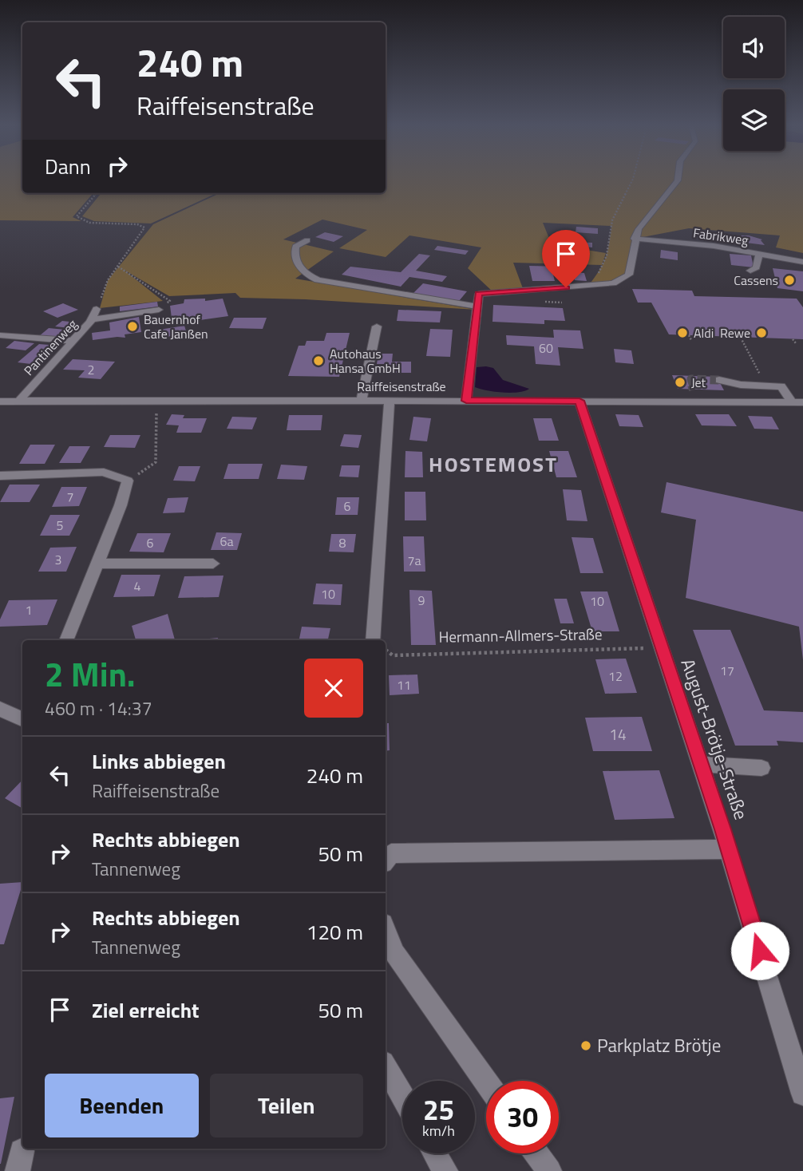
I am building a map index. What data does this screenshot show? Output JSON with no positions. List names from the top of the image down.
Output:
{
  "streets": {
    "street": [
      "Fabrikweg",
      "Pantinenweg",
      "Raiffeisenstraße",
      "August-Brötje-Straße"
    ],
    "path": ["Hermann-Allmers-Straße"]
  },
  "crossings": [
    ["Pantinenweg", "Raiffeisenstraße"],
    ["Raiffeisenstraße", "August-Brötje-Straße"],
    ["Hermann-Allmers-Straße", "August-Brötje-Straße"]
  ],
  "districts": ["HOSTEMOST"],
  "places": [
    "Cassens",
    "Bauernhof Cafe Janßen",
    "Aldi",
    "Rewe",
    "Autohaus Hansa GmbH",
    "Jet",
    "Parkplatz Brötje"
  ],
  "house_numbers": [
    "60",
    "2",
    "7",
    "6",
    "5",
    "6a",
    "6",
    "8",
    "3",
    "7a",
    "4",
    "10",
    "9",
    "10",
    "1",
    "17",
    "12",
    "11",
    "14"
  ],
  "page": {
    "turn": ["240 m", "Raiffeisenstraße"],
    "then": "Dann",
    "heading": ["2 Min.", "460 m · 14:37"],
    "list": [
      {
        "name": "Links abbiegen",
        "note": "Raiffeisenstraße",
        "value": "240 m"
      },
      {
        "name": "Rechts abbiegen",
        "note": "Tannenweg",
        "value": "50 m"
      },
      {
        "name": "Rechts abbiegen",
        "note": "Tannenweg",
        "value": "120 m"
      },
      {
        "name": "Ziel erreicht",
        "value": "50 m"
      }
    ],
    "buttons": ["Beenden", "Teilen"],
    "speed": "25 km/h",
    "limit": "30"
  }
}
